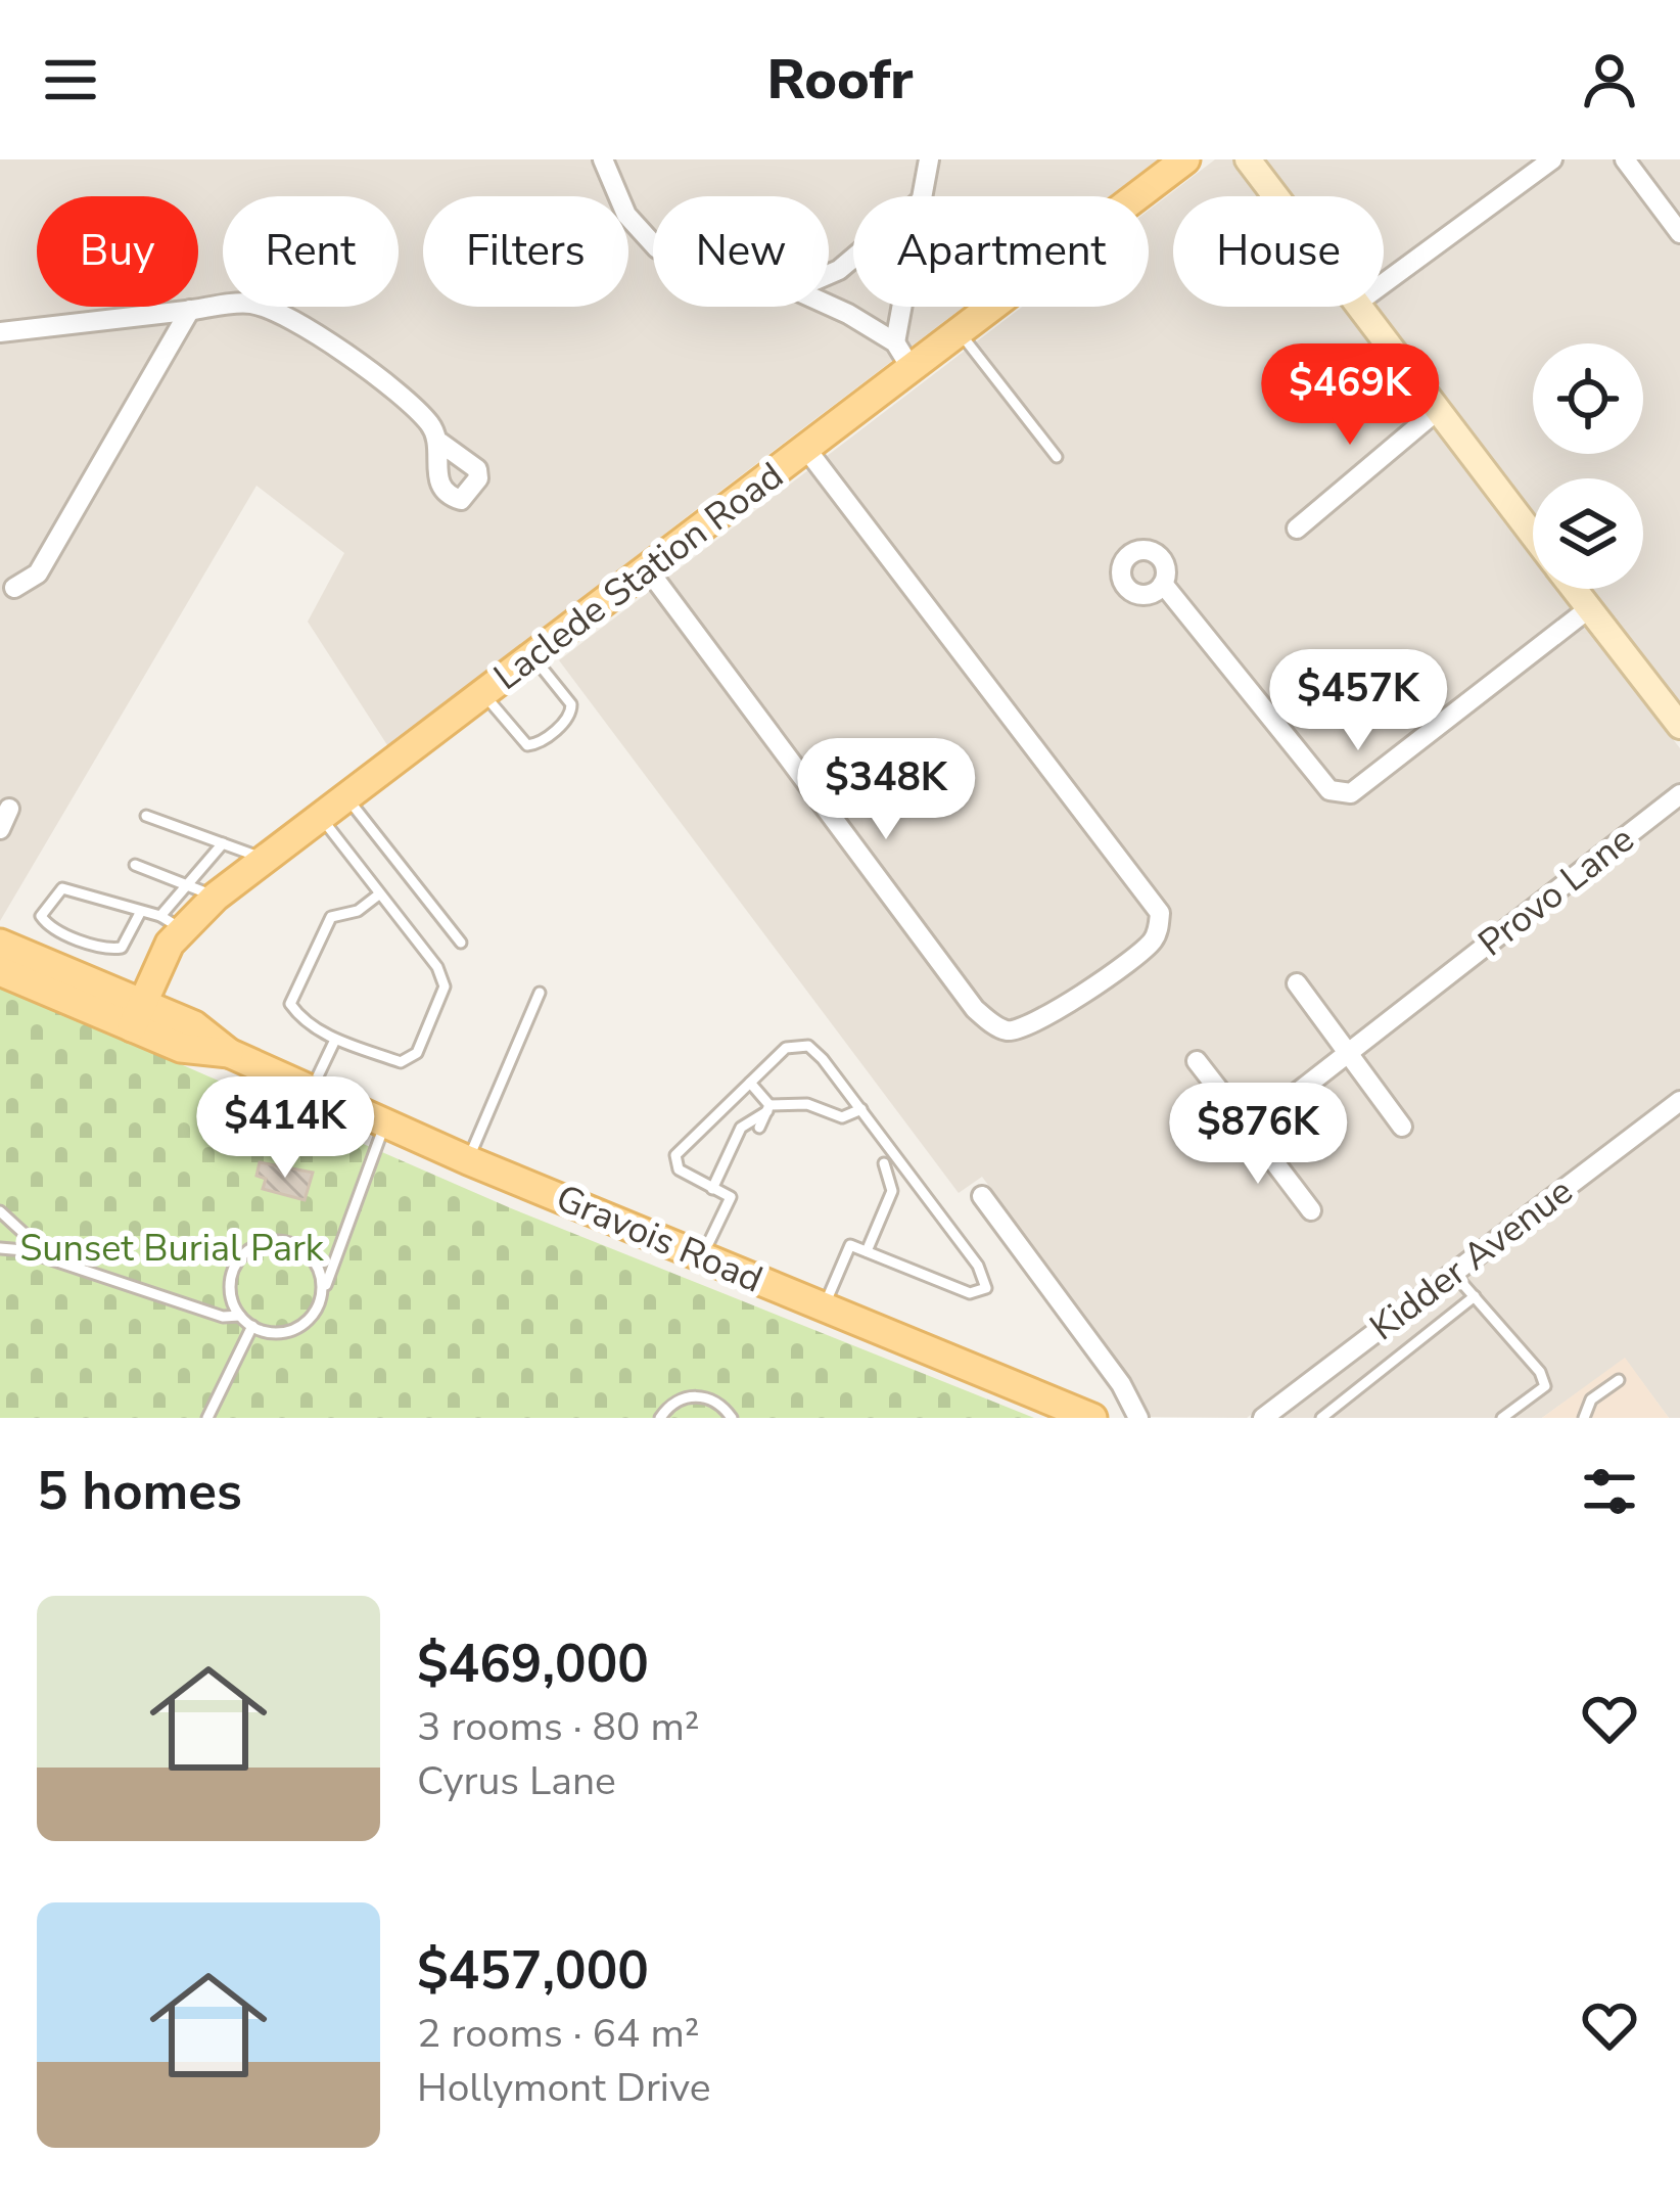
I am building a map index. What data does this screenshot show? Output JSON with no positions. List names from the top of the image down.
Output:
{
  "streets": {
    "main road": ["Laclede Station Road", "Gravois Road"],
    "street": ["Provo Lane", "Kidder Avenue"]
  },
  "crossings": [
    ["Laclede Station Road", "Gravois Road"]
  ],
  "parks": ["Sunset Burial Park"],
  "page": {
    "header": "Roofr",
    "chip": [
      "Buy",
      "Rent",
      "Filters",
      "New",
      "Apartment",
      "House"
    ],
    "price": [
      "$469K",
      "$457K",
      "$348K",
      "$414K",
      "$876K"
    ],
    "heading": "5 homes",
    "list": [
      {
        "name": "$469,000",
        "note": "3 rooms · 80 m² · Cyrus Lane"
      },
      {
        "name": "$457,000",
        "note": "2 rooms · 64 m² · Hollymont Drive"
      }
    ]
  }
}
